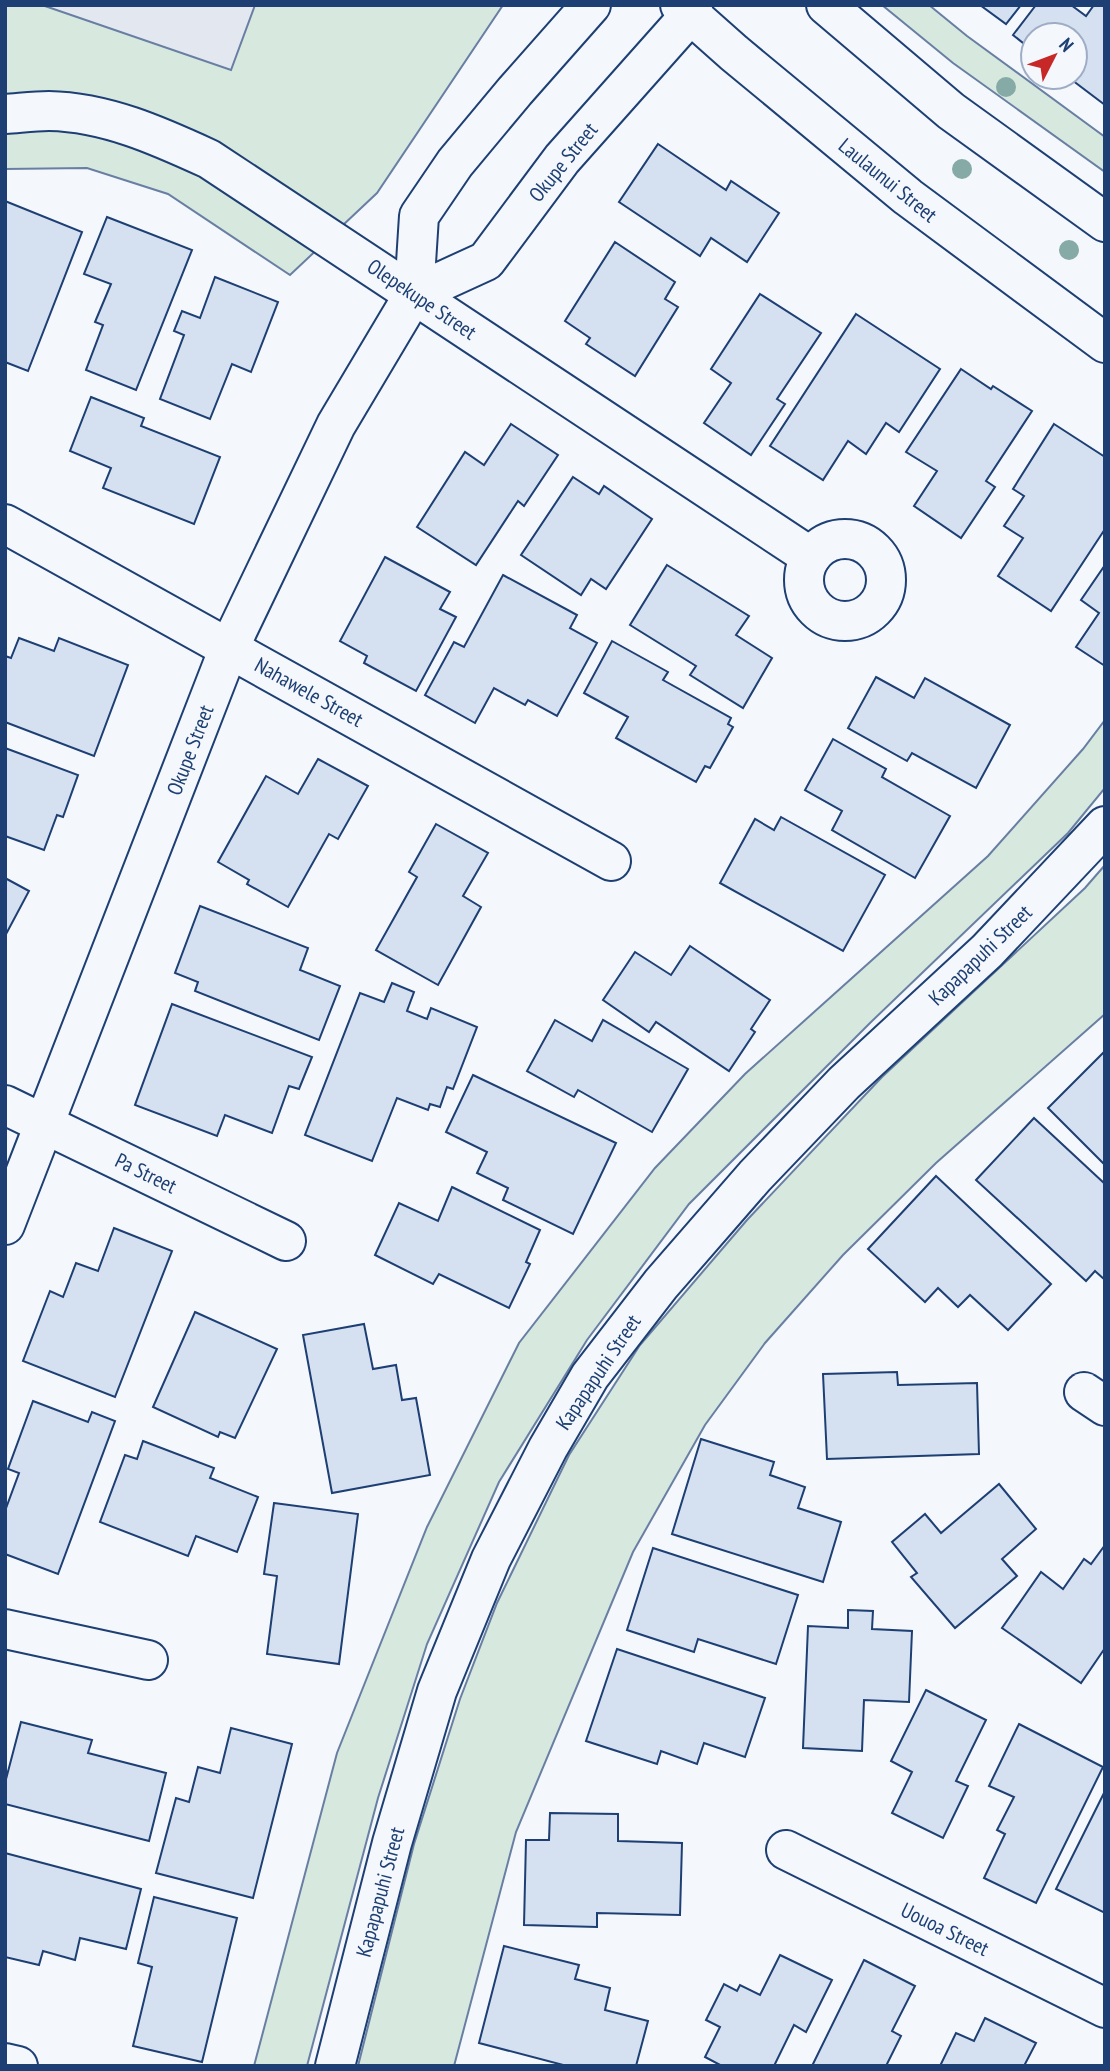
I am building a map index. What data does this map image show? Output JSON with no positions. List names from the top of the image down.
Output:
{
  "streets": {
    "street": [
      "Okupe Street",
      "Laulaunui Street",
      "Olepekupe Street",
      "Nahawele Street",
      "Kapapapuhi Street",
      "Pa Street",
      "Uouoa Street"
    ]
  },
  "crossings": [
    ["Okupe Street", "Laulaunui Street"],
    ["Okupe Street", "Olepekupe Street"],
    ["Okupe Street", "Nahawele Street"],
    ["Okupe Street", "Pa Street"]
  ],
  "north": "top right"
}
